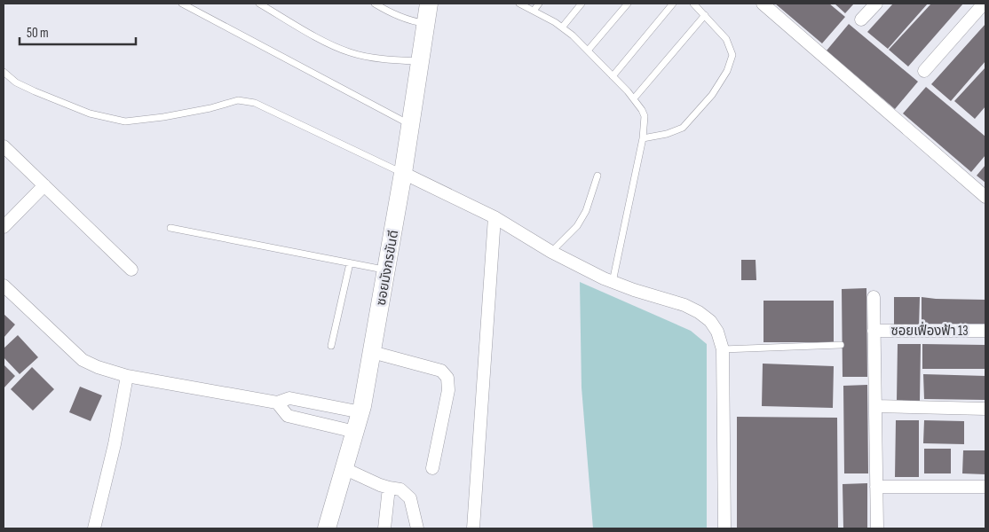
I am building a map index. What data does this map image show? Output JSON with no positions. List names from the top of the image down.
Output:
{
  "streets": {
    "street": ["ซอยมังกรขันดี", "ซอยเฟื่องฟ้า 13"]
  },
  "scale_bar": "50 m"
}
